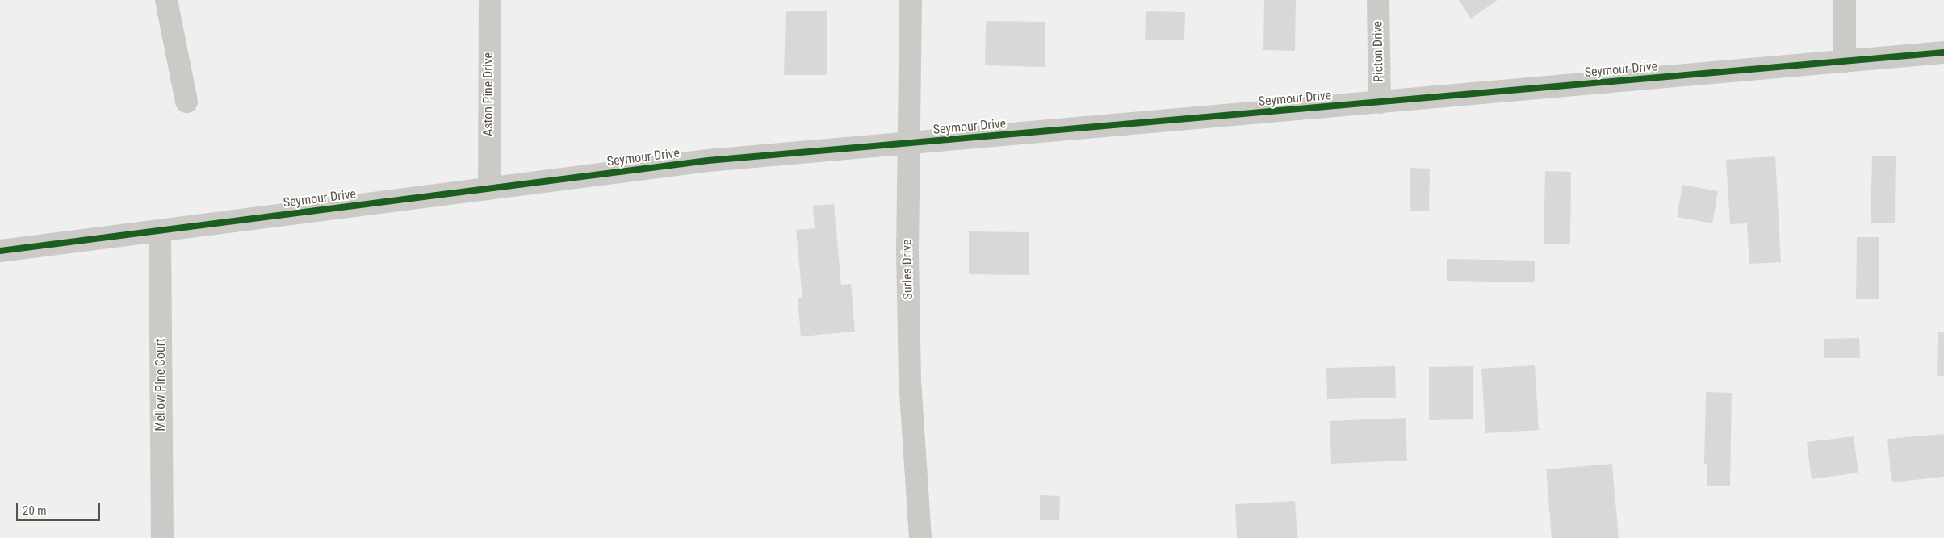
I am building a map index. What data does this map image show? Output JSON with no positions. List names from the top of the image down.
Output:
{
  "streets": {
    "street": [
      "Picton Drive",
      "Seymour Drive",
      "Aston Pine Drive",
      "Surles Drive",
      "Mellow Pine Court"
    ]
  },
  "crossings": [
    ["Picton Drive", "Seymour Drive"],
    ["Seymour Drive", "Aston Pine Drive"],
    ["Seymour Drive", "Surles Drive"],
    ["Seymour Drive", "Mellow Pine Court"]
  ],
  "scale_bar": "20 m"
}
